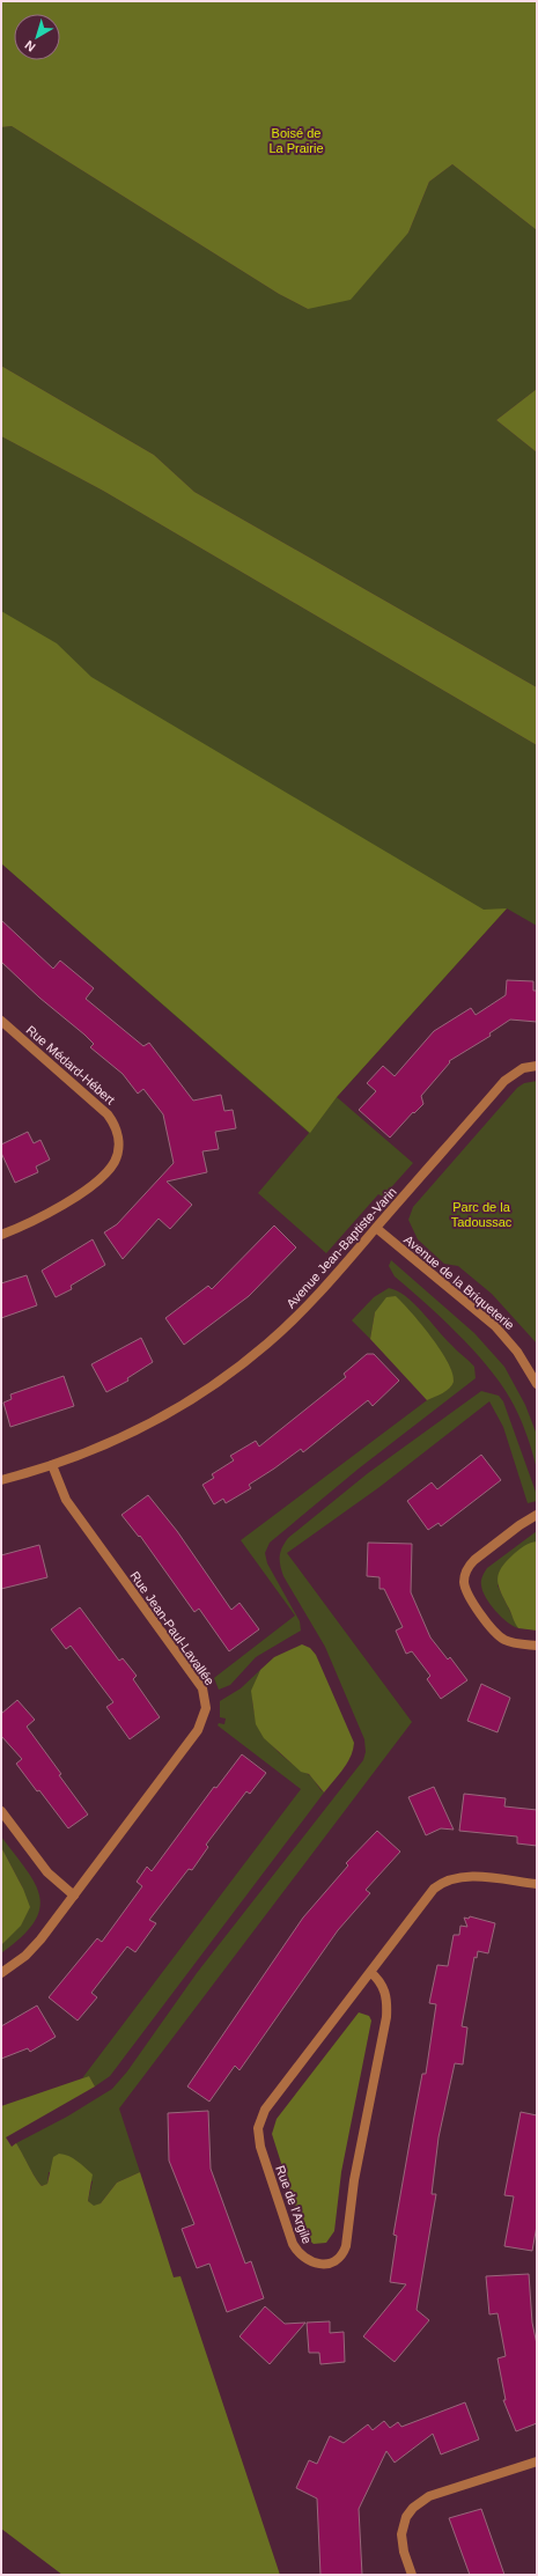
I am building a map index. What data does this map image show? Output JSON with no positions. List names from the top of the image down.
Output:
{
  "streets": {
    "street": [
      "Rue Médard-Hébert",
      "Avenue Jean-Baptiste-Varin",
      "Avenue de la Briqueterie",
      "Rue Jean-Paul-Lavallée",
      "Rue de l'Argile"
    ]
  },
  "crossings": [
    ["Avenue Jean-Baptiste-Varin", "Avenue de la Briqueterie"],
    ["Avenue Jean-Baptiste-Varin", "Rue Jean-Paul-Lavallée"]
  ],
  "parks": ["Boisé de La Prairie", "Parc de la Tadoussac"],
  "north": "bottom left"
}
